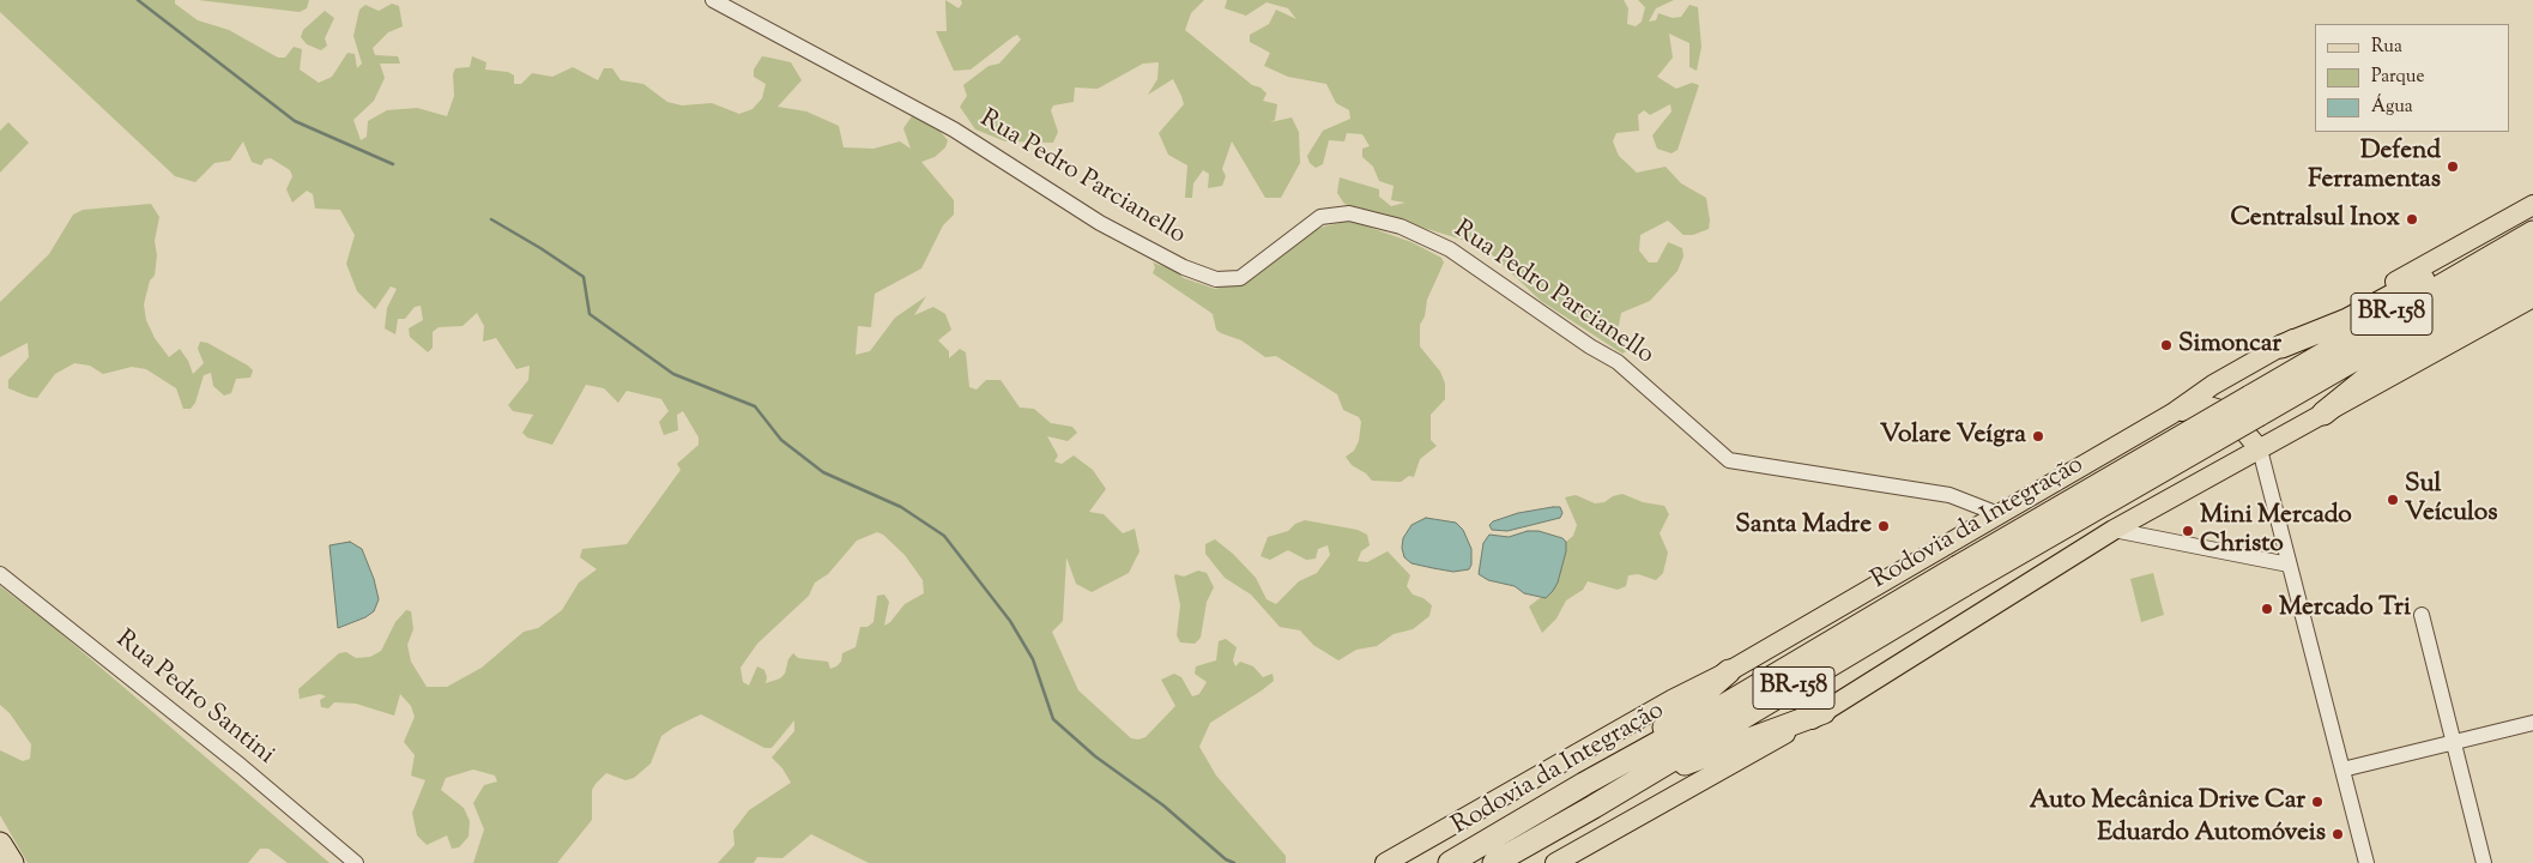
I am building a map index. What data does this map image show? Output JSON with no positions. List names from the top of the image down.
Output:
{
  "streets": {
    "highway": ["BR-158", "Rodovia da Integração"],
    "street": ["Rua Pedro Parcianello", "Rua Pedro Santini"]
  },
  "crossings": [
    ["Rua Pedro Parcianello", "BR-158"],
    ["BR-158", "Rodovia da Integração"]
  ],
  "places": [
    "Defend Ferramentas",
    "Centralsul Inox",
    "Simoncar",
    "Volare Veígra",
    "Sul Veículos",
    "Santa Madre",
    "Mini Mercado Christo",
    "Mercado Tri",
    "Auto Mecânica Drive Car",
    "Eduardo Automóveis"
  ],
  "legend": ["Rua", "Parque", "Água"]
}
